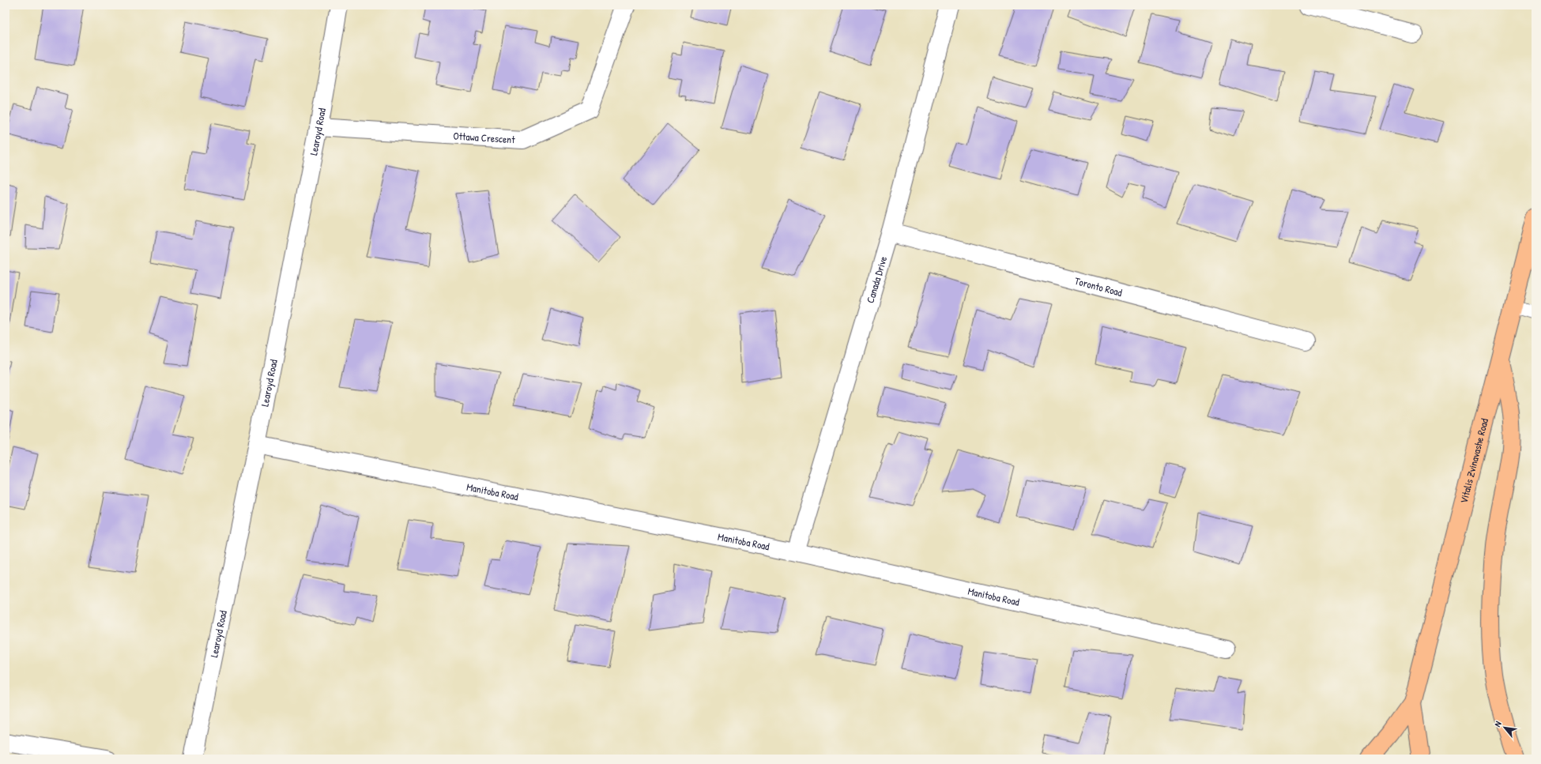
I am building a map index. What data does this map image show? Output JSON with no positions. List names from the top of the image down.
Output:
{
  "streets": {
    "main road": ["Vitalis Zvinavashe Road"],
    "street": [
      "Learoyd Road",
      "Ottawa Crescent",
      "Canada Drive",
      "Toronto Road",
      "Manitoba Road"
    ]
  },
  "crossings": [
    ["Learoyd Road", "Ottawa Crescent"],
    ["Learoyd Road", "Manitoba Road"],
    ["Canada Drive", "Toronto Road"],
    ["Canada Drive", "Manitoba Road"]
  ],
  "north": "top left"
}
